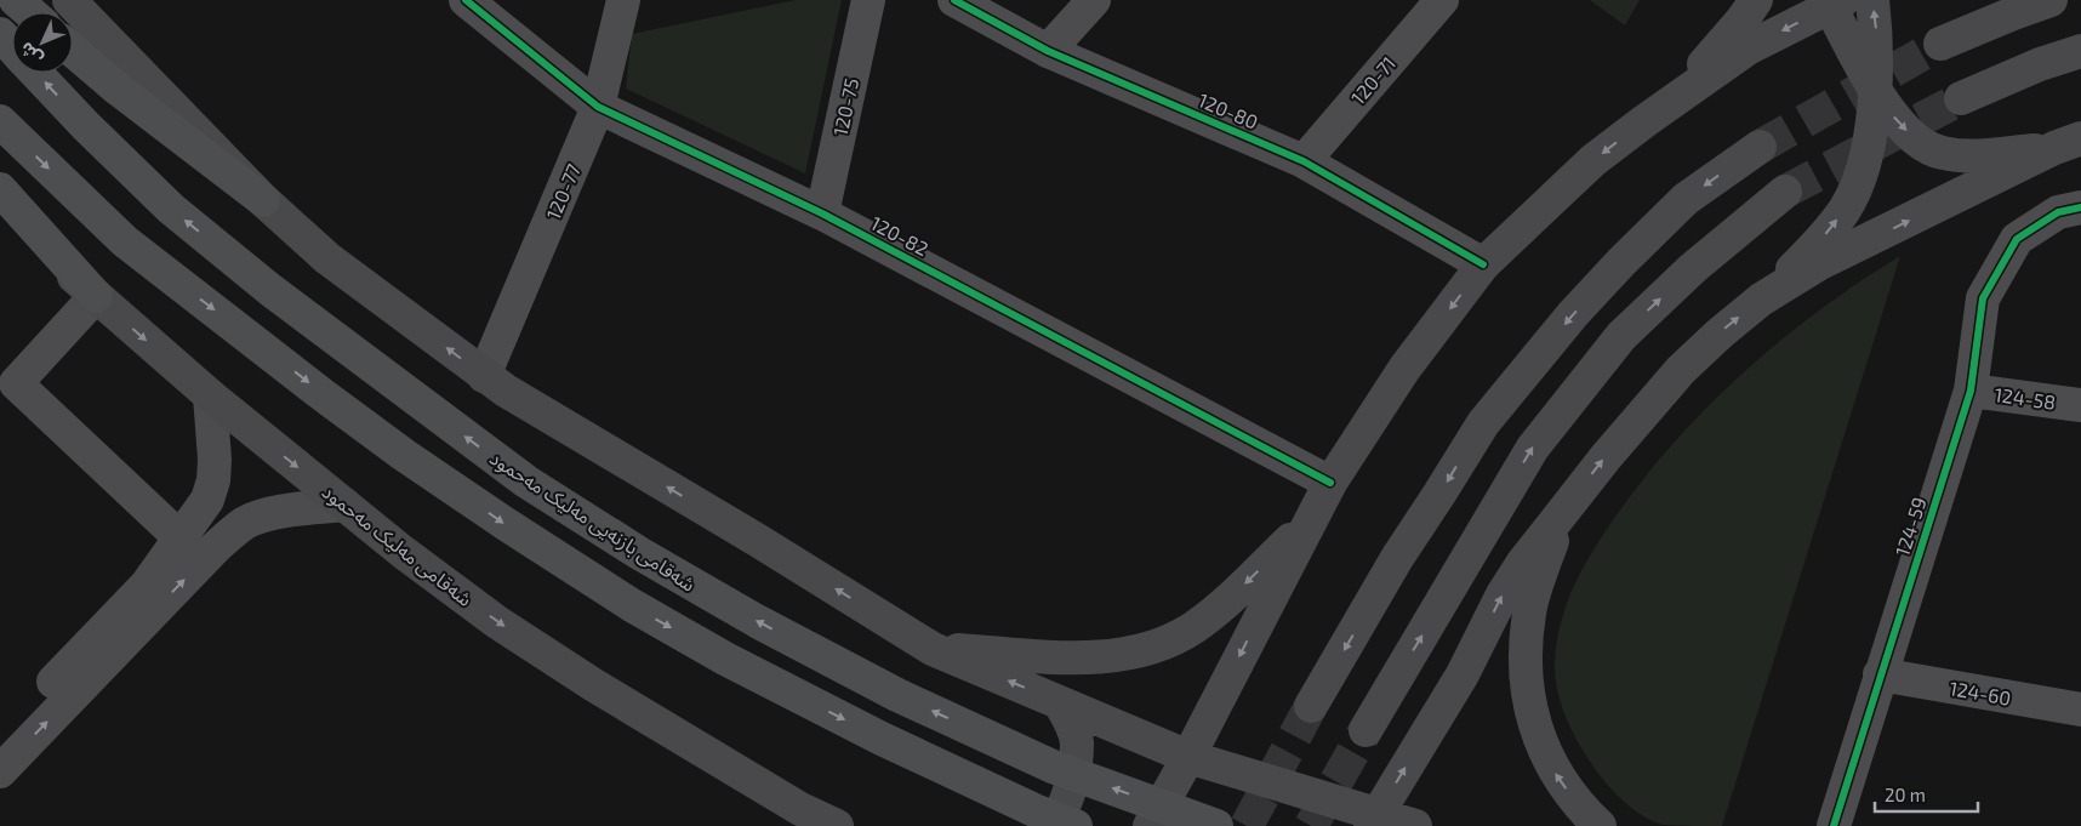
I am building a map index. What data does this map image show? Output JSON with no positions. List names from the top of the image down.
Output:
{
  "streets": {
    "highway": ["شەقامی بازنەیی مەلیک مەحمود"],
    "main road": ["شەقامی مەلیک مەحمود"],
    "street": [
      "120-71",
      "120-75",
      "120-80",
      "120-77",
      "120-82",
      "124-58",
      "124-59",
      "124-60"
    ]
  },
  "crossings": [
    ["120-71", "120-80"],
    ["120-75", "120-82"],
    ["120-77", "120-82"],
    ["124-58", "124-59"],
    ["124-59", "124-60"]
  ],
  "scale_bar": "20 m",
  "north": "bottom left"
}
